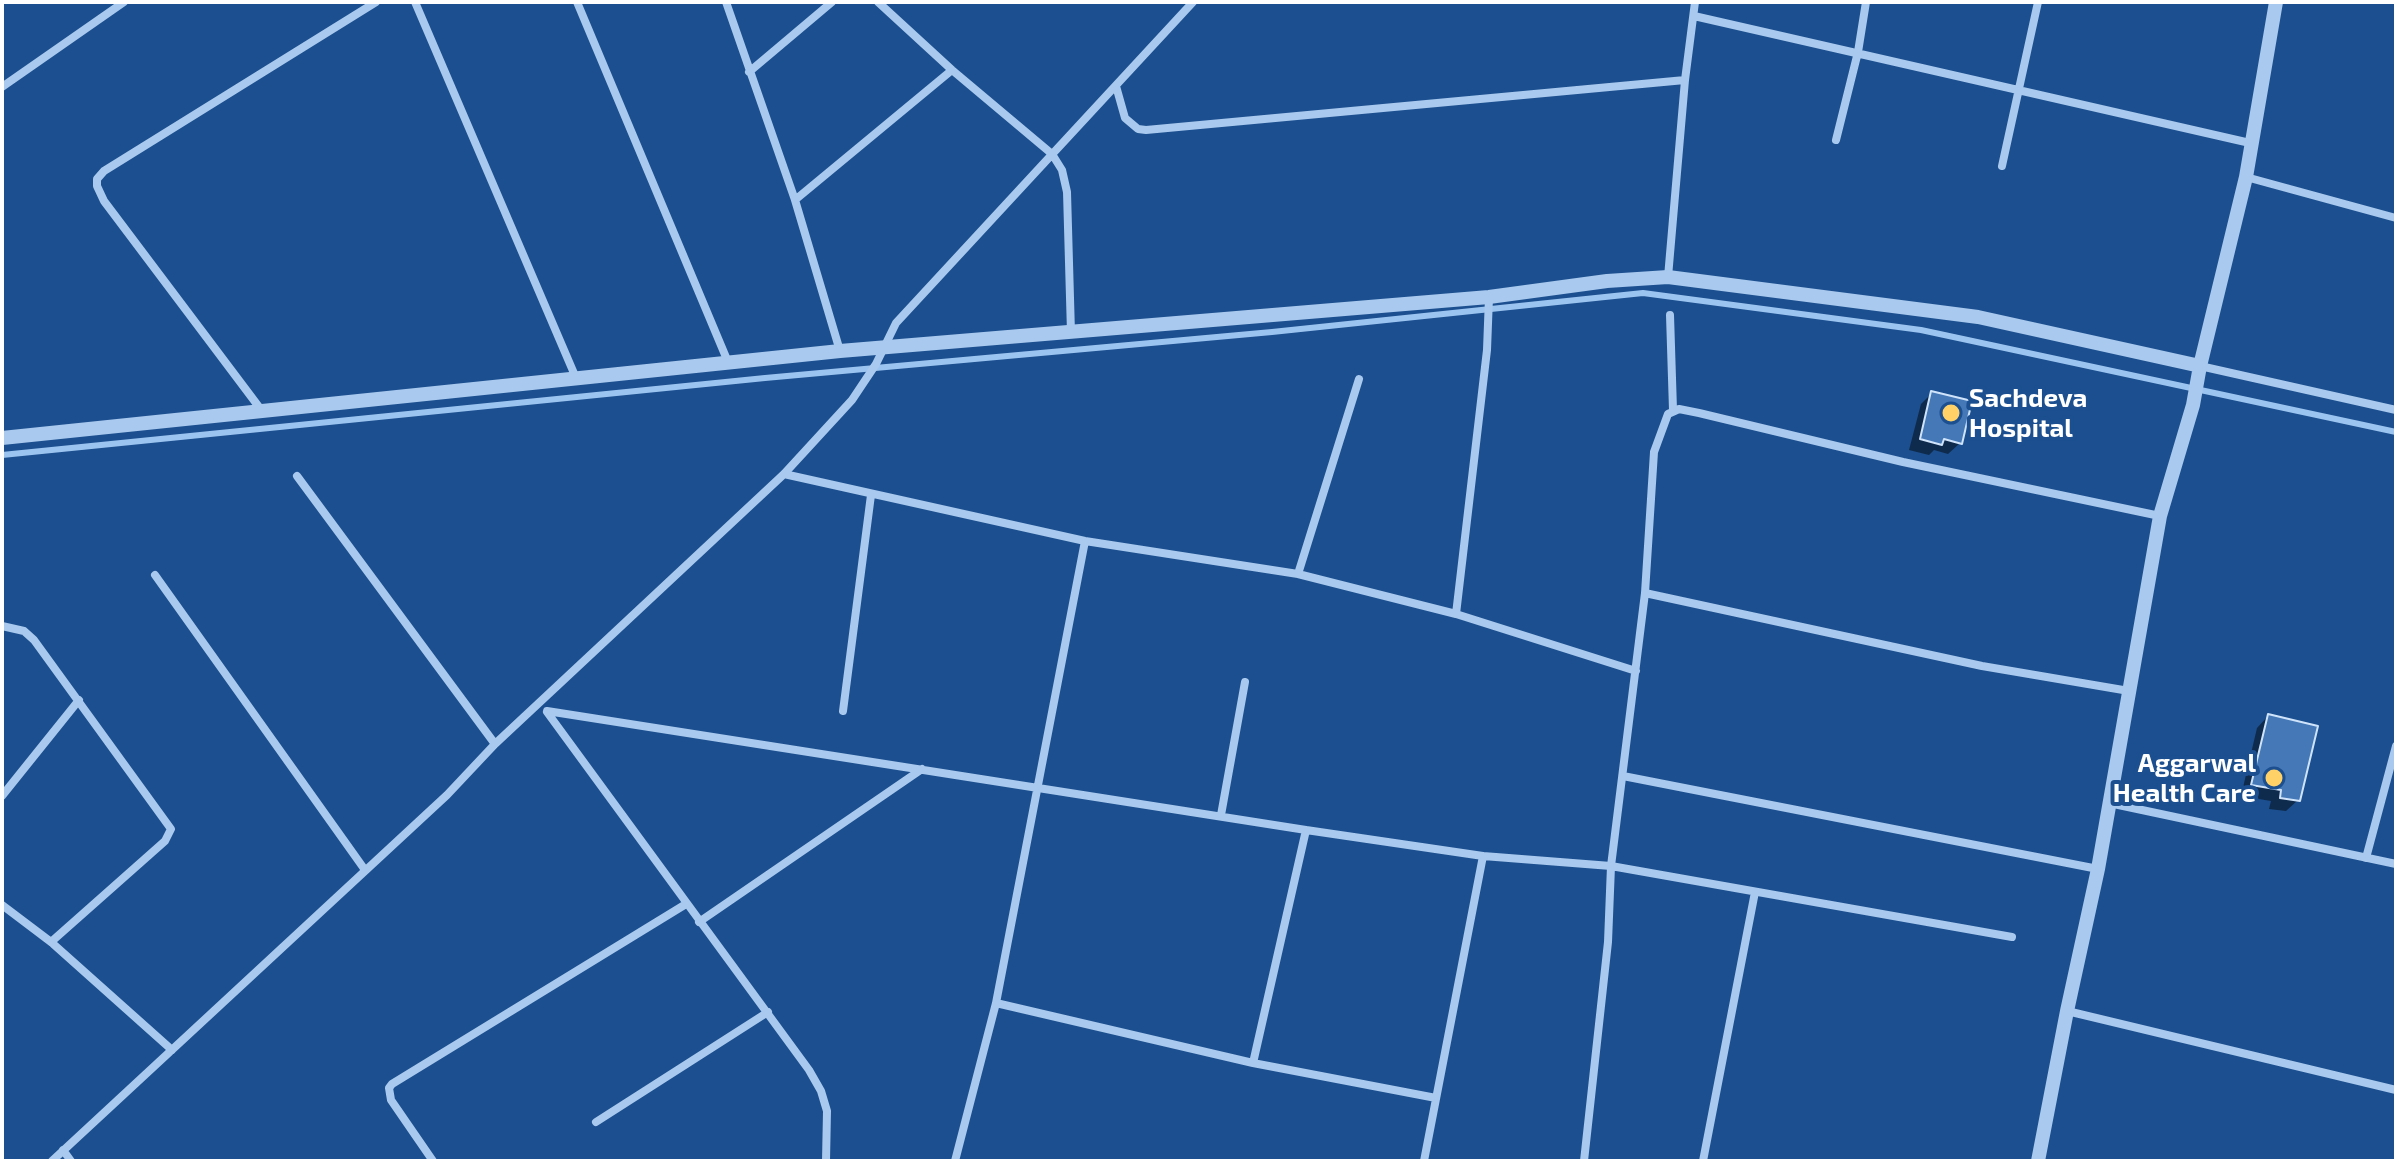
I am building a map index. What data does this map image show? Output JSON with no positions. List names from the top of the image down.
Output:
{
  "places": ["Sachdeva Hospital", "Aggarwal Health Care"]
}
